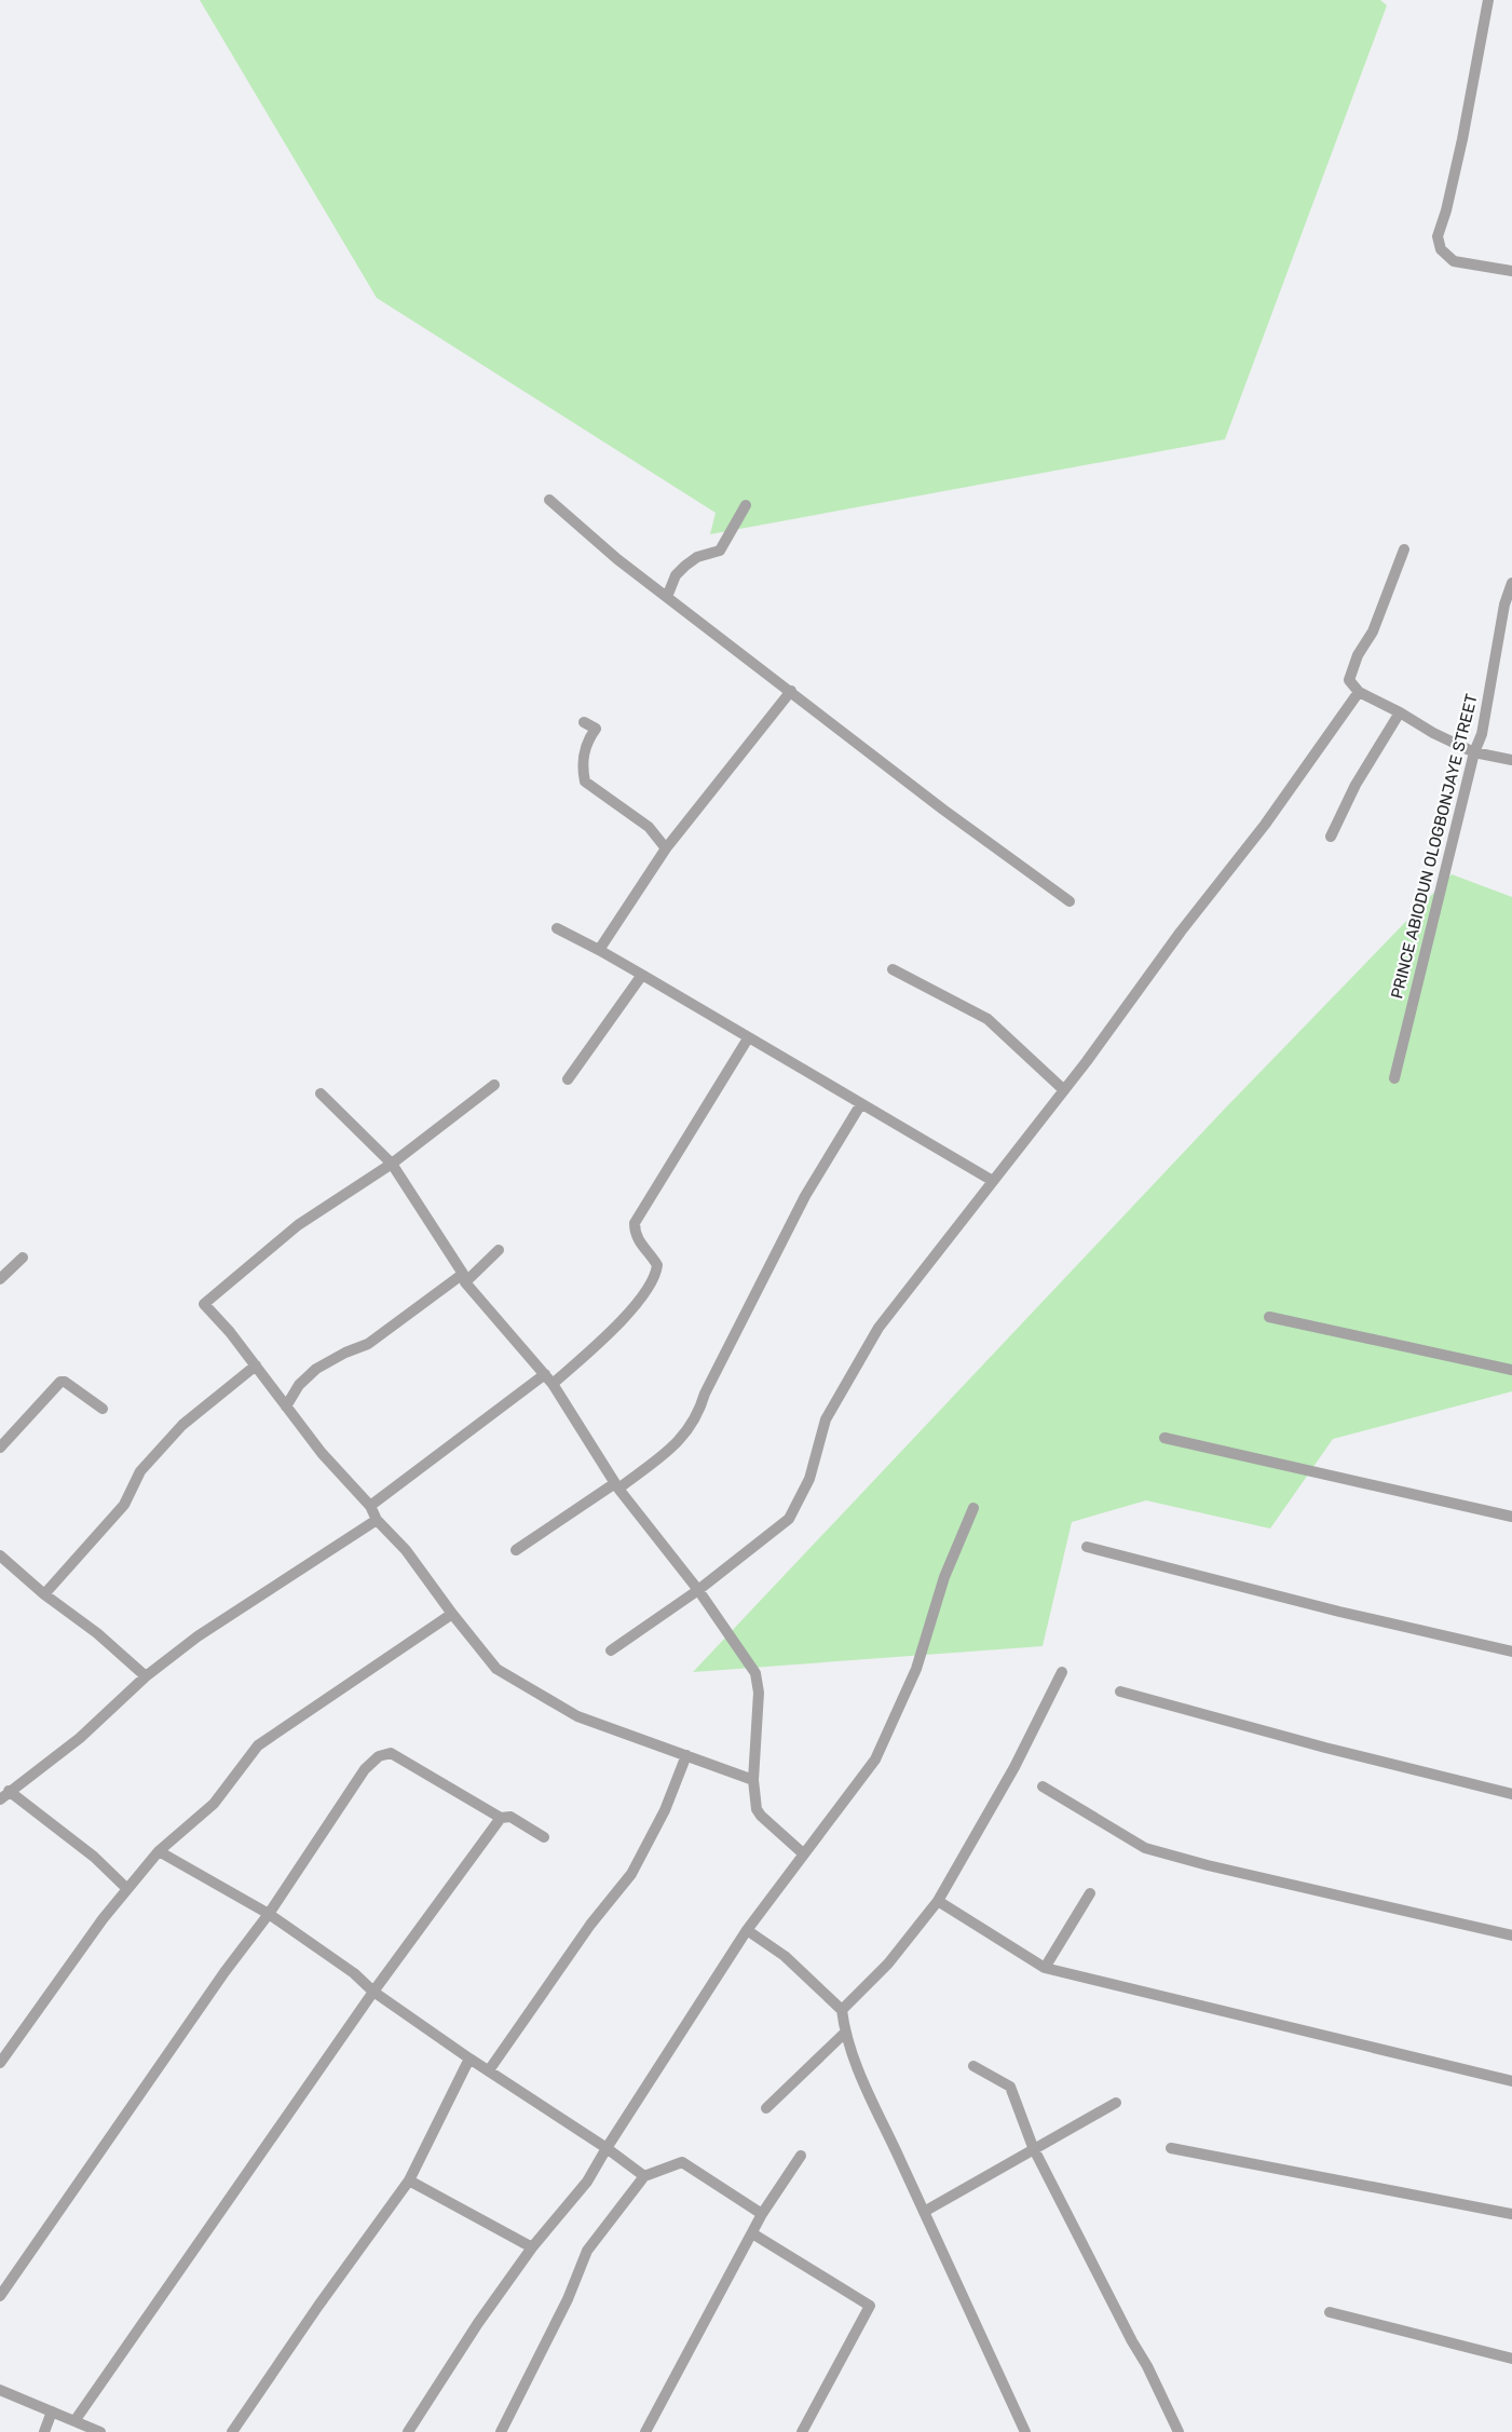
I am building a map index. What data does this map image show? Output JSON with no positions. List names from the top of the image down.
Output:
{
  "streets": {
    "street": ["PRINCE ABIODUN OLOGBONJAYE STREET"]
  }
}
